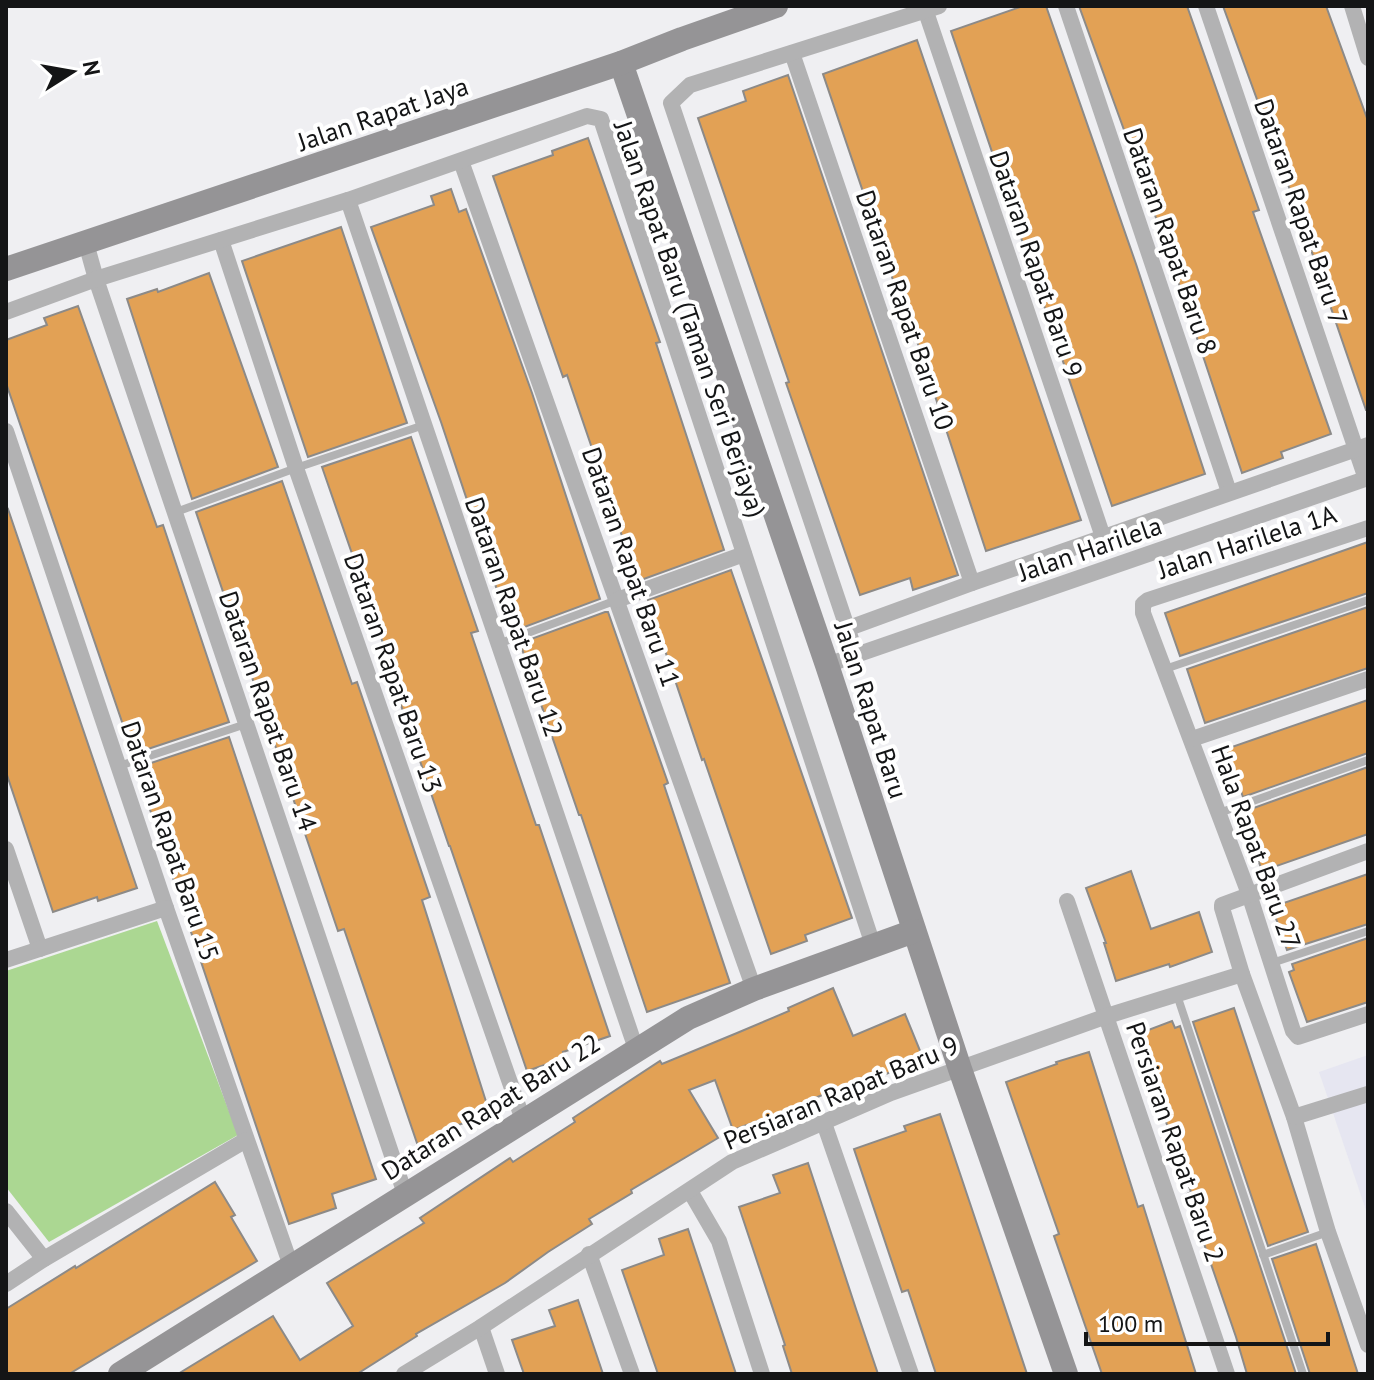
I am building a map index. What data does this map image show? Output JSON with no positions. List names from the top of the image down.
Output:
{
  "streets": {
    "street": [
      "Jalan Rapat Jaya",
      "Dataran Rapat Baru 7",
      "Dataran Rapat Baru 8",
      "Dataran Rapat Baru 9",
      "Dataran Rapat Baru 10",
      "Jalan Rapat Baru (Taman Seri Berjaya)",
      "Jalan Harilela 1A",
      "Jalan Harilela",
      "Dataran Rapat Baru 11",
      "Dataran Rapat Baru 12",
      "Dataran Rapat Baru 13",
      "Jalan Rapat Baru",
      "Dataran Rapat Baru 14",
      "Dataran Rapat Baru 15",
      "Hala Rapat Baru 27",
      "Persiaran Rapat Baru 9",
      "Dataran Rapat Baru 22",
      "Persiaran Rapat Baru 2"
    ]
  },
  "crossings": [
    ["Jalan Rapat Jaya", "Jalan Rapat Baru"],
    ["Jalan Rapat Jaya", "Dataran Rapat Baru 14"],
    ["Dataran Rapat Baru 7", "Jalan Harilela"],
    ["Dataran Rapat Baru 10", "Jalan Rapat Baru"],
    ["Jalan Rapat Baru (Taman Seri Berjaya)", "Dataran Rapat Baru 11"],
    ["Jalan Rapat Baru (Taman Seri Berjaya)", "Dataran Rapat Baru 12"],
    ["Jalan Rapat Baru (Taman Seri Berjaya)", "Dataran Rapat Baru 13"],
    ["Jalan Rapat Baru (Taman Seri Berjaya)", "Dataran Rapat Baru 14"],
    ["Jalan Rapat Baru (Taman Seri Berjaya)", "Dataran Rapat Baru 22"],
    ["Jalan Harilela 1A", "Hala Rapat Baru 27"],
    ["Jalan Harilela", "Jalan Rapat Baru"],
    ["Dataran Rapat Baru 11", "Dataran Rapat Baru 22"],
    ["Dataran Rapat Baru 12", "Dataran Rapat Baru 22"],
    ["Dataran Rapat Baru 13", "Dataran Rapat Baru 22"],
    ["Jalan Rapat Baru", "Persiaran Rapat Baru 9"],
    ["Jalan Rapat Baru", "Dataran Rapat Baru 22"],
    ["Dataran Rapat Baru 14", "Dataran Rapat Baru 22"],
    ["Dataran Rapat Baru 15", "Dataran Rapat Baru 22"],
    ["Persiaran Rapat Baru 9", "Persiaran Rapat Baru 2"]
  ],
  "scale_bar": "100 m",
  "north": "right"
}
